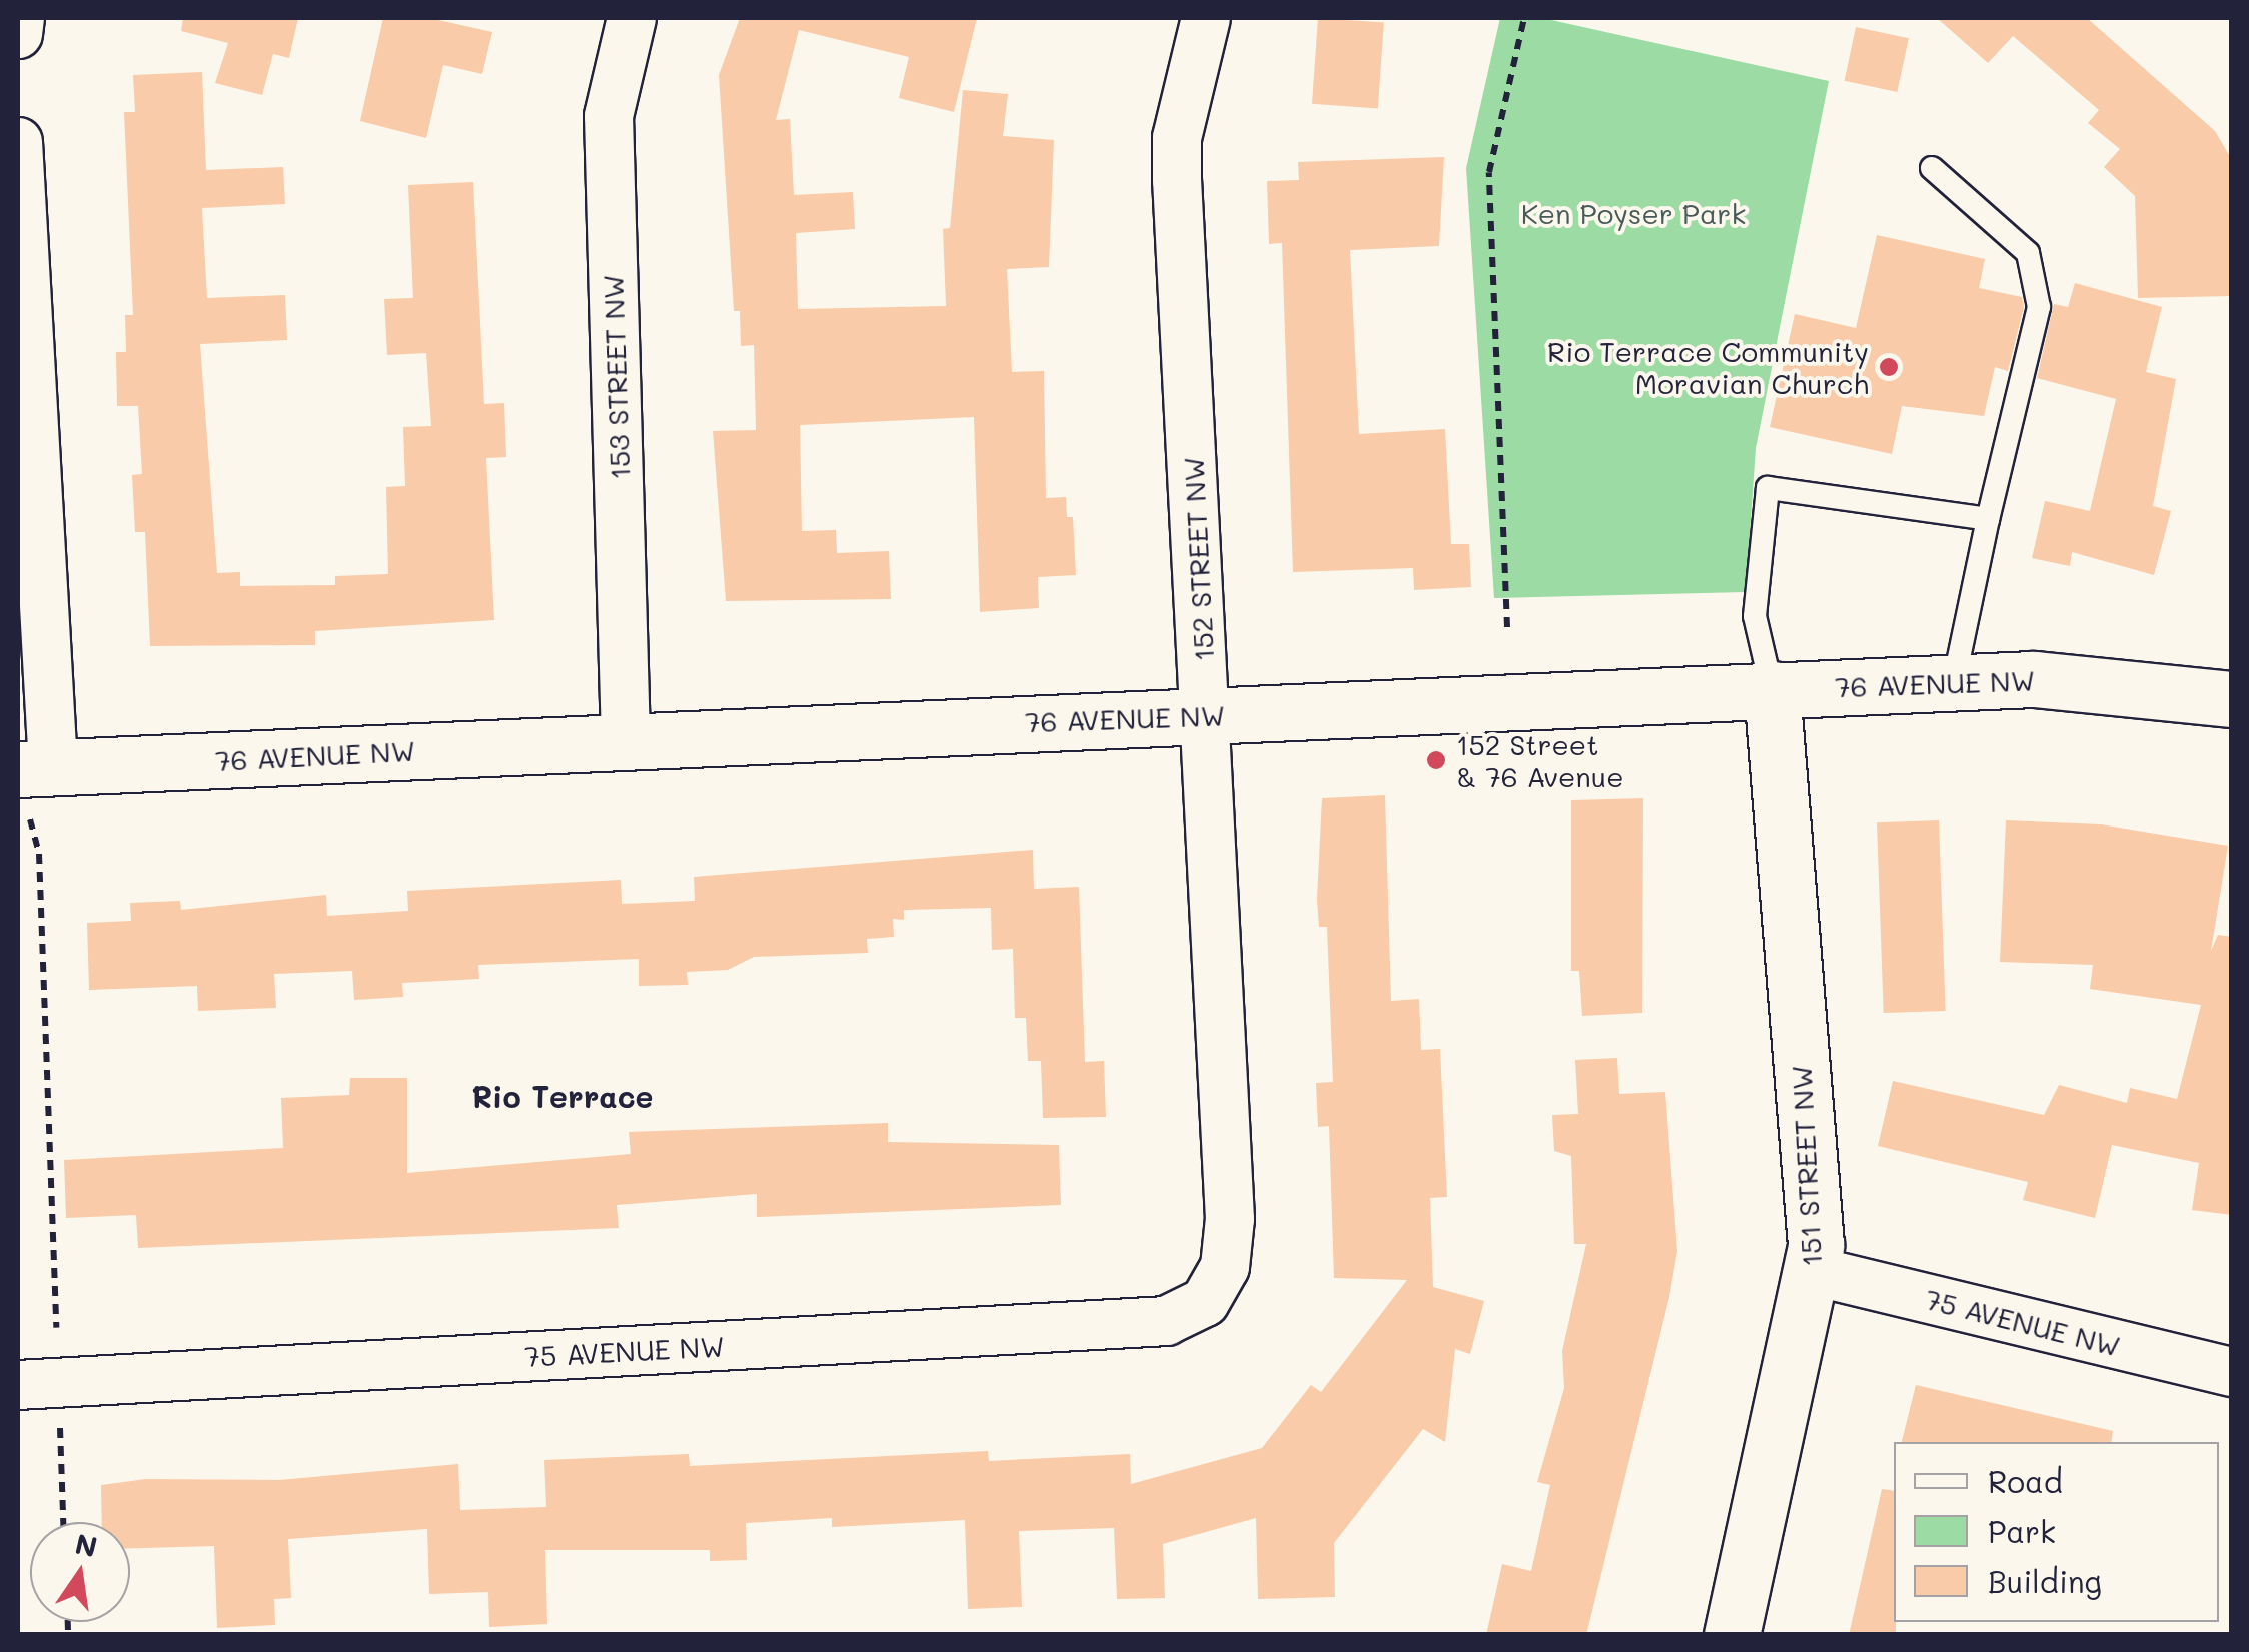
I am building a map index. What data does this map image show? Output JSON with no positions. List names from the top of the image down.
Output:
{
  "streets": {
    "street": [
      "153 STREET NW",
      "152 STREET NW",
      "76 AVENUE NW",
      "151 STREET NW",
      "75 AVENUE NW"
    ]
  },
  "crossings": [
    ["153 STREET NW", "76 AVENUE NW"],
    ["152 STREET NW", "76 AVENUE NW"],
    ["152 STREET NW", "75 AVENUE NW"],
    ["76 AVENUE NW", "151 STREET NW"],
    ["151 STREET NW", "75 AVENUE NW"]
  ],
  "districts": ["Rio Terrace"],
  "parks": ["Ken Poyser Park"],
  "places": ["Rio Terrace Community Moravian Church", "152 Street & 76 Avenue"],
  "legend": ["Road", "Park", "Building"],
  "north": "top"
}
